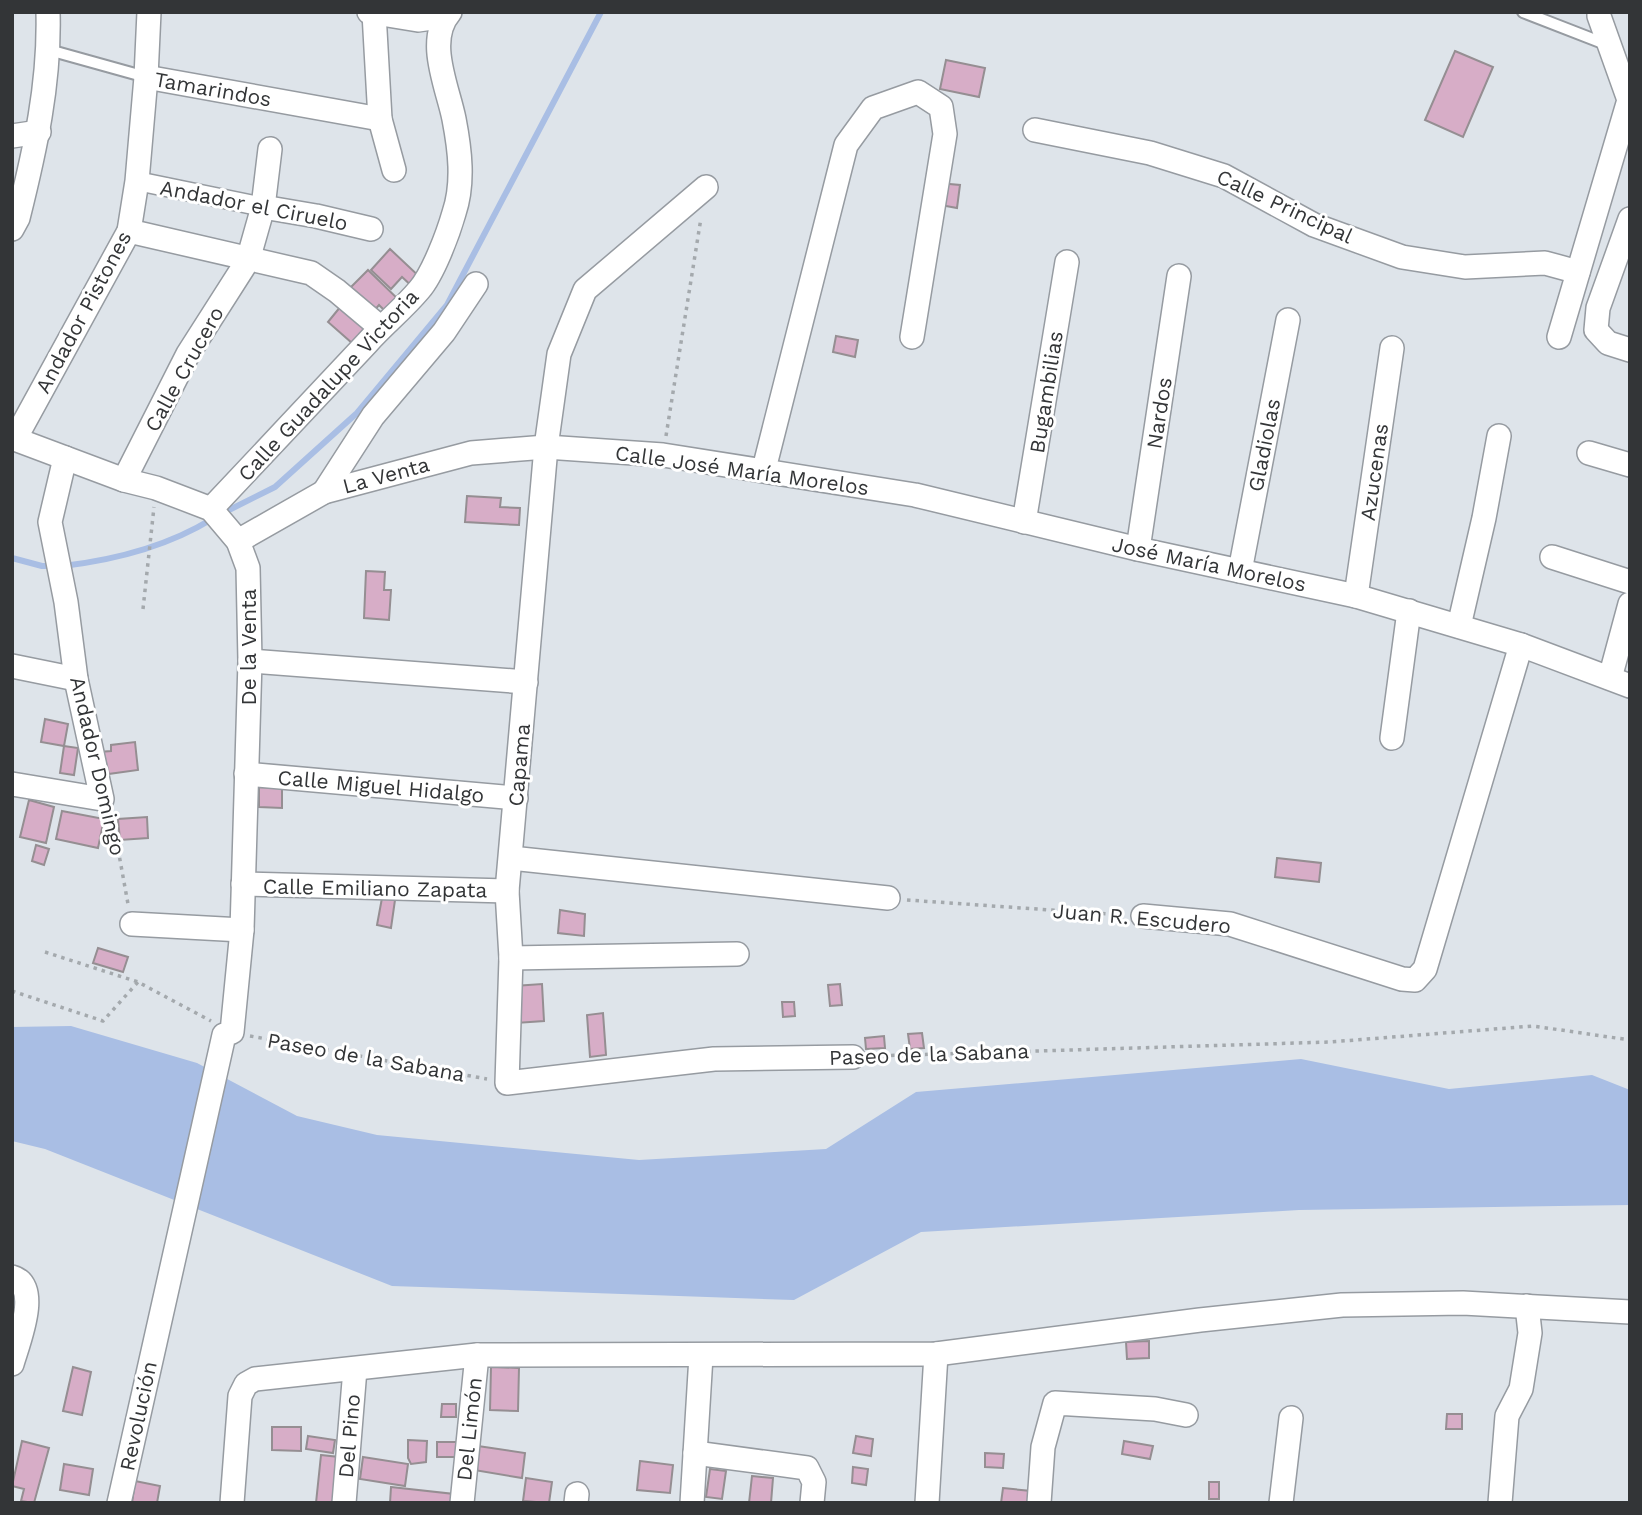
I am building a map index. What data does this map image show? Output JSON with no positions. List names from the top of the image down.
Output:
{
  "streets": {
    "street": [
      "Tamarindos",
      "Andador el Ciruelo",
      "Calle Principal",
      "Andador Pistones",
      "Calle Crucero",
      "Calle Guadalupe Victoria",
      "Bugambilias",
      "Nardos",
      "Gladiolas",
      "Calle José María Morelos",
      "Azucenas",
      "La Venta",
      "José María Morelos",
      "De la Venta",
      "Capama",
      "Andador Domingo",
      "Calle Miguel Hidalgo",
      "Calle Emiliano Zapata",
      "Juan R. Escudero",
      "Paseo de la Sabana",
      "Revolución",
      "Del Limón",
      "Del Pino"
    ]
  },
  "crossings": [
    ["Tamarindos", "Andador Pistones"],
    ["Andador el Ciruelo", "Andador Pistones"],
    ["Andador el Ciruelo", "Calle Crucero"],
    ["Calle Guadalupe Victoria", "La Venta"],
    ["Calle Guadalupe Victoria", "De la Venta"],
    ["Bugambilias", "José María Morelos"],
    ["Nardos", "José María Morelos"],
    ["Gladiolas", "José María Morelos"],
    ["Calle José María Morelos", "La Venta"],
    ["Calle José María Morelos", "José María Morelos"],
    ["Calle José María Morelos", "Capama"],
    ["Azucenas", "José María Morelos"],
    ["La Venta", "De la Venta"],
    ["La Venta", "Capama"],
    ["José María Morelos", "Juan R. Escudero"],
    ["De la Venta", "Calle Miguel Hidalgo"],
    ["De la Venta", "Calle Emiliano Zapata"],
    ["De la Venta", "Paseo de la Sabana"],
    ["De la Venta", "Revolución"],
    ["Capama", "Calle Miguel Hidalgo"],
    ["Capama", "Calle Emiliano Zapata"],
    ["Capama", "Paseo de la Sabana"],
    ["Paseo de la Sabana", "Revolución"]
  ]
}
